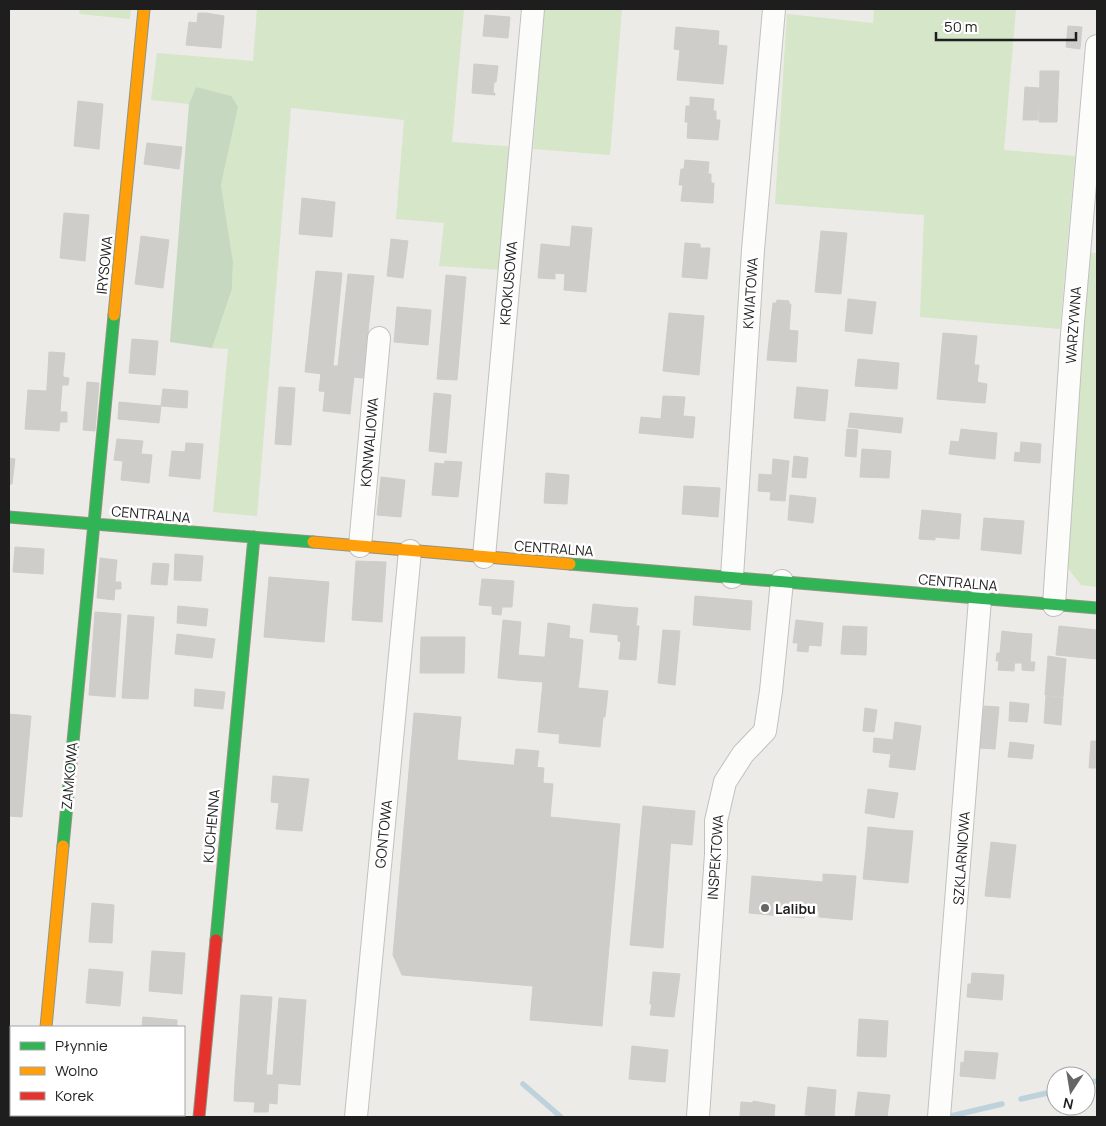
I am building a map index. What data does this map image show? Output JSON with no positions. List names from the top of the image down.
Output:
{
  "streets": {
    "street": [
      "IRYSOWA",
      "KROKUSOWA",
      "KWIATOWA",
      "WARZYWNA",
      "KONWALIOWA",
      "CENTRALNA",
      "ZAMKOWA",
      "KUCHENNA",
      "GONTOWA",
      "INSPEKTOWA",
      "SZKLARNIOWA"
    ]
  },
  "crossings": [
    ["IRYSOWA", "CENTRALNA"],
    ["IRYSOWA", "ZAMKOWA"],
    ["KROKUSOWA", "CENTRALNA"],
    ["KWIATOWA", "CENTRALNA"],
    ["WARZYWNA", "CENTRALNA"],
    ["KONWALIOWA", "CENTRALNA"],
    ["CENTRALNA", "ZAMKOWA"],
    ["CENTRALNA", "KUCHENNA"],
    ["CENTRALNA", "GONTOWA"],
    ["CENTRALNA", "INSPEKTOWA"],
    ["CENTRALNA", "SZKLARNIOWA"]
  ],
  "places": ["Lalibu"],
  "legend": ["Płynnie", "Wolno", "Korek"],
  "scale_bar": "50 m",
  "north": "bottom"
}
